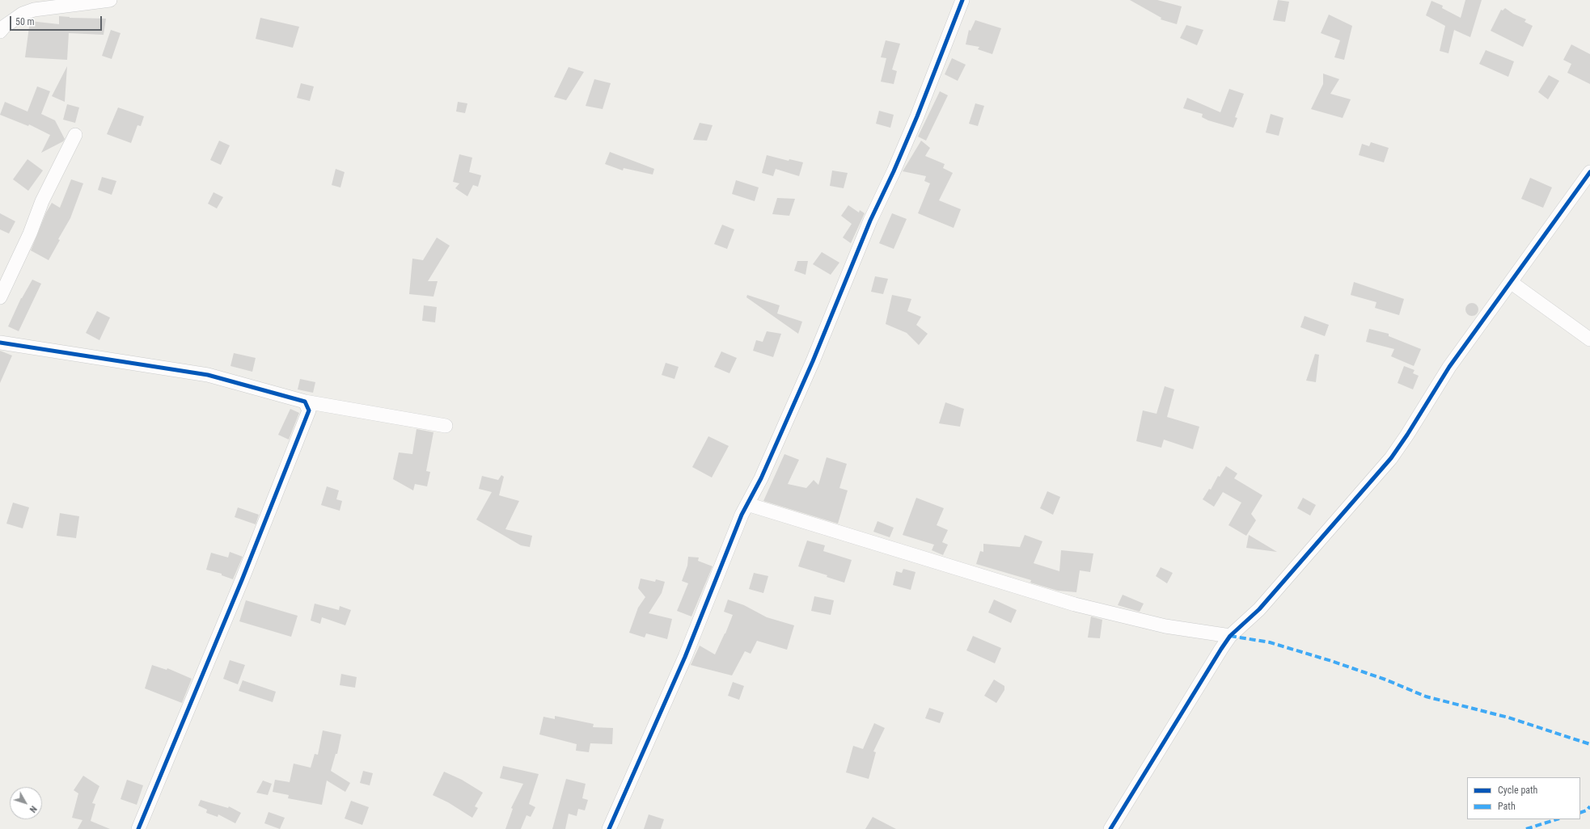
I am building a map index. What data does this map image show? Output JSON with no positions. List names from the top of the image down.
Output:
{
  "legend": ["Cycle path", "Path"],
  "scale_bar": "50 m",
  "north": "bottom right"
}
